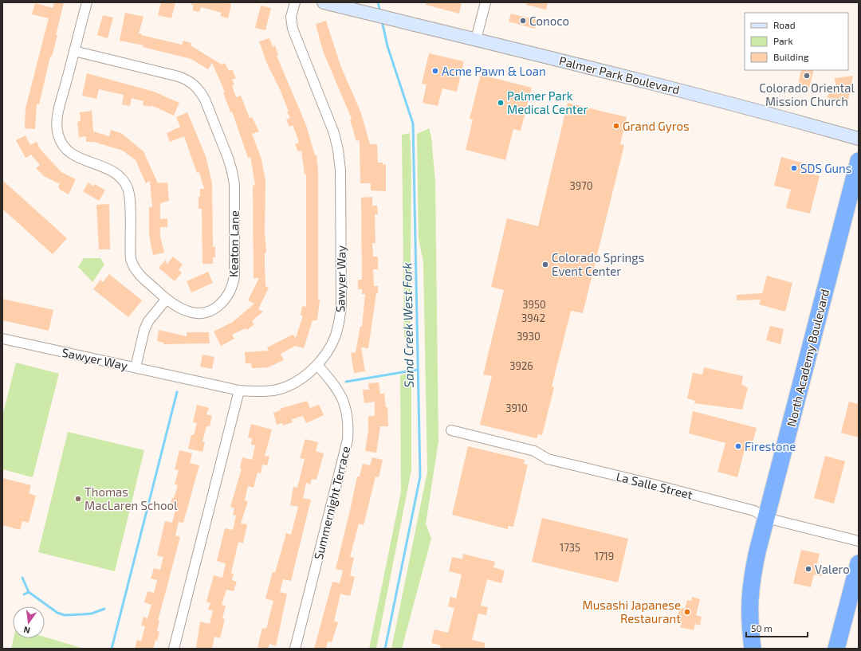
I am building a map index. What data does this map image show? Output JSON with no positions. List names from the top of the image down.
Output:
{
  "streets": {
    "highway": ["North Academy Boulevard"],
    "main road": ["Palmer Park Boulevard"],
    "street": [
      "Keaton Lane",
      "Sawyer Way",
      "La Salle Street",
      "Summernight Terrace"
    ]
  },
  "crossings": [
    ["Sawyer Way", "Summernight Terrace"],
    ["North Academy Boulevard", "La Salle Street"]
  ],
  "water": ["Sand Creek West Fork"],
  "places": [
    "Conoco",
    "Acme Pawn & Loan",
    "Colorado Oriental Mission Church",
    "Palmer Park Medical Center",
    "Grand Gyros",
    "SDS Guns",
    "Colorado Springs Event Center",
    "Firestone",
    "Thomas MacLaren School",
    "Valero",
    "Musashi Japanese Restaurant"
  ],
  "house_numbers": [
    "3970",
    "3950",
    "3942",
    "3930",
    "3926",
    "3910",
    "1735",
    "1719"
  ],
  "legend": ["Road", "Park", "Building"],
  "scale_bar": "50 m",
  "north": "bottom"
}
